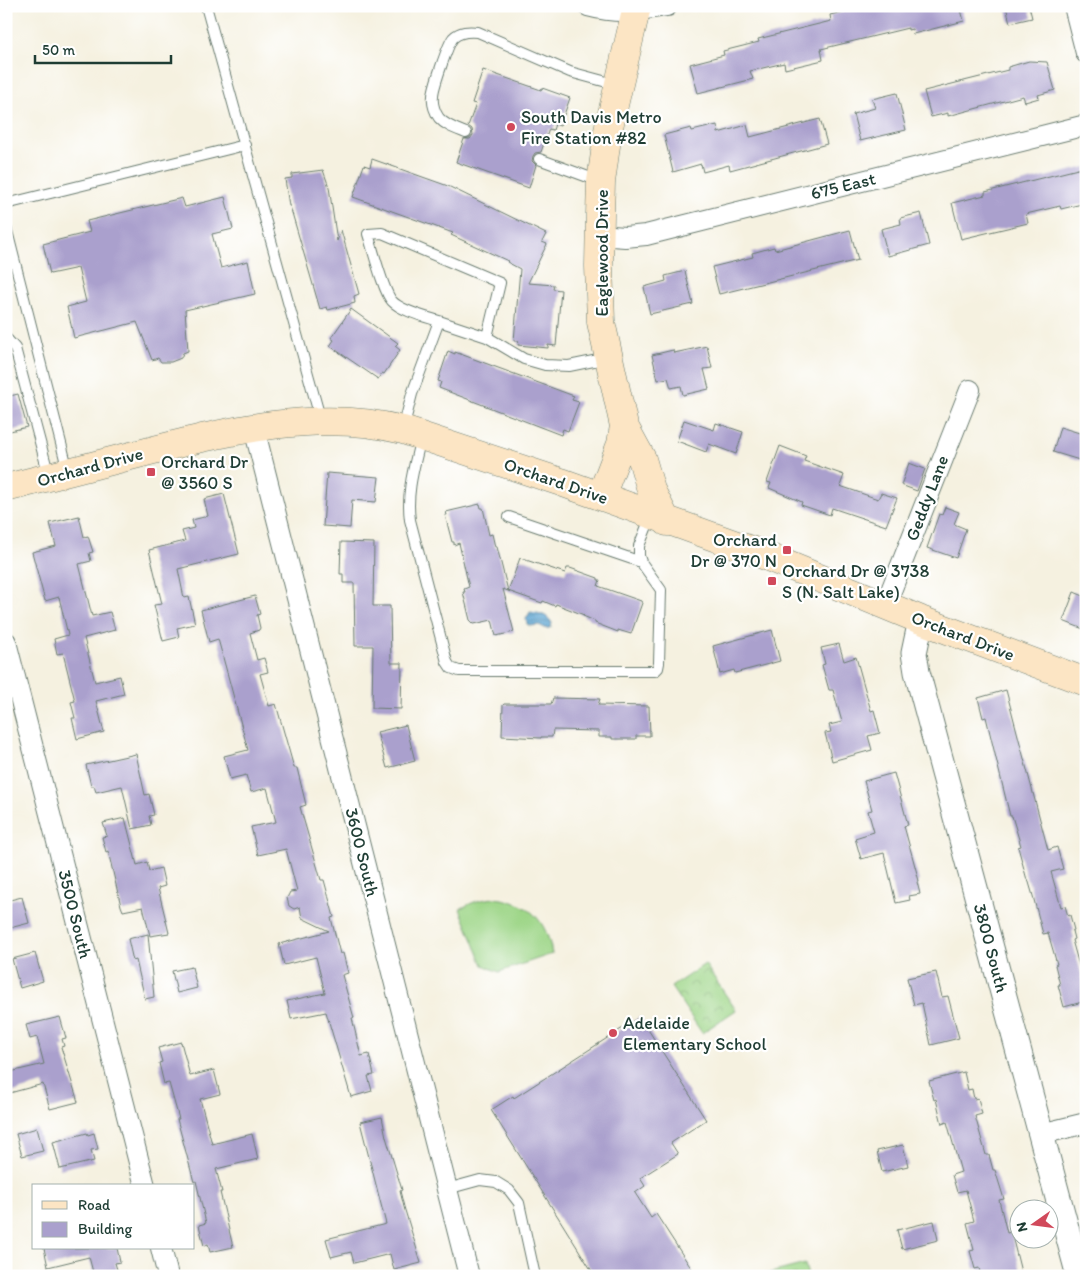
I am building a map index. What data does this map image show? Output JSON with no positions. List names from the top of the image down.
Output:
{
  "streets": {
    "main road": ["Eaglewood Drive", "Orchard Drive"],
    "street": [
      "675 East",
      "Geddy Lane",
      "3600 South",
      "3500 South",
      "3800 South"
    ]
  },
  "crossings": [
    ["675 East", "Eaglewood Drive"],
    ["Eaglewood Drive", "Orchard Drive"],
    ["Orchard Drive", "Geddy Lane"],
    ["Orchard Drive", "3600 South"],
    ["Orchard Drive", "3800 South"]
  ],
  "places": {
    "other": ["South Davis Metro Fire Station #82", "Adelaide Elementary School"],
    "transit": ["Orchard Dr @ 3560 S", "Orchard Dr @ 370 N", "Orchard Dr @ 3738 S (N. Salt Lake)"]
  },
  "legend": ["Road", "Building"],
  "scale_bar": "50 m",
  "north": "left"
}
